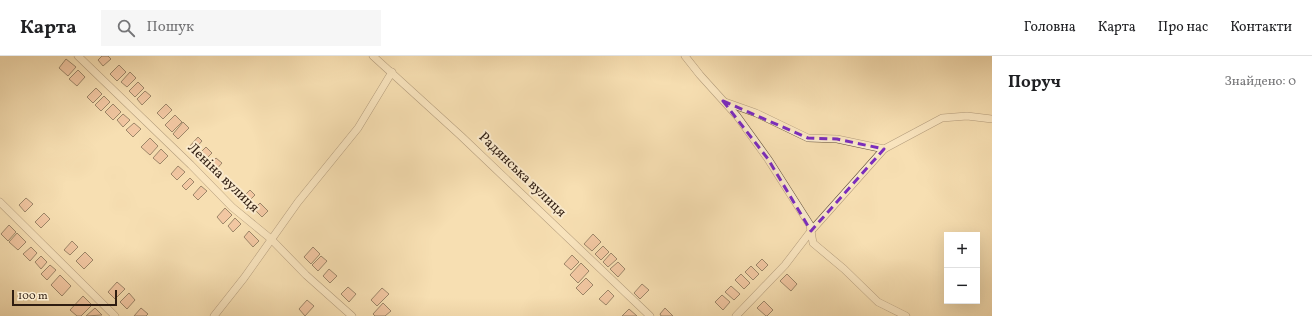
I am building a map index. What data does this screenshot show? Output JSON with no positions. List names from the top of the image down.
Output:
{
  "streets": {
    "street": ["Радянська вулиця", "Леніна вулиця"]
  },
  "scale_bar": "100 m",
  "page": {
    "header": "Карта",
    "search": "Пошук",
    "nav": [
      "Головна",
      "Карта",
      "Про нас",
      "Контакти"
    ],
    "heading": ["Поруч", "Знайдено: 0"],
    "map_buttons": ["+", "−"],
    "scale": "100 m"
  }
}
